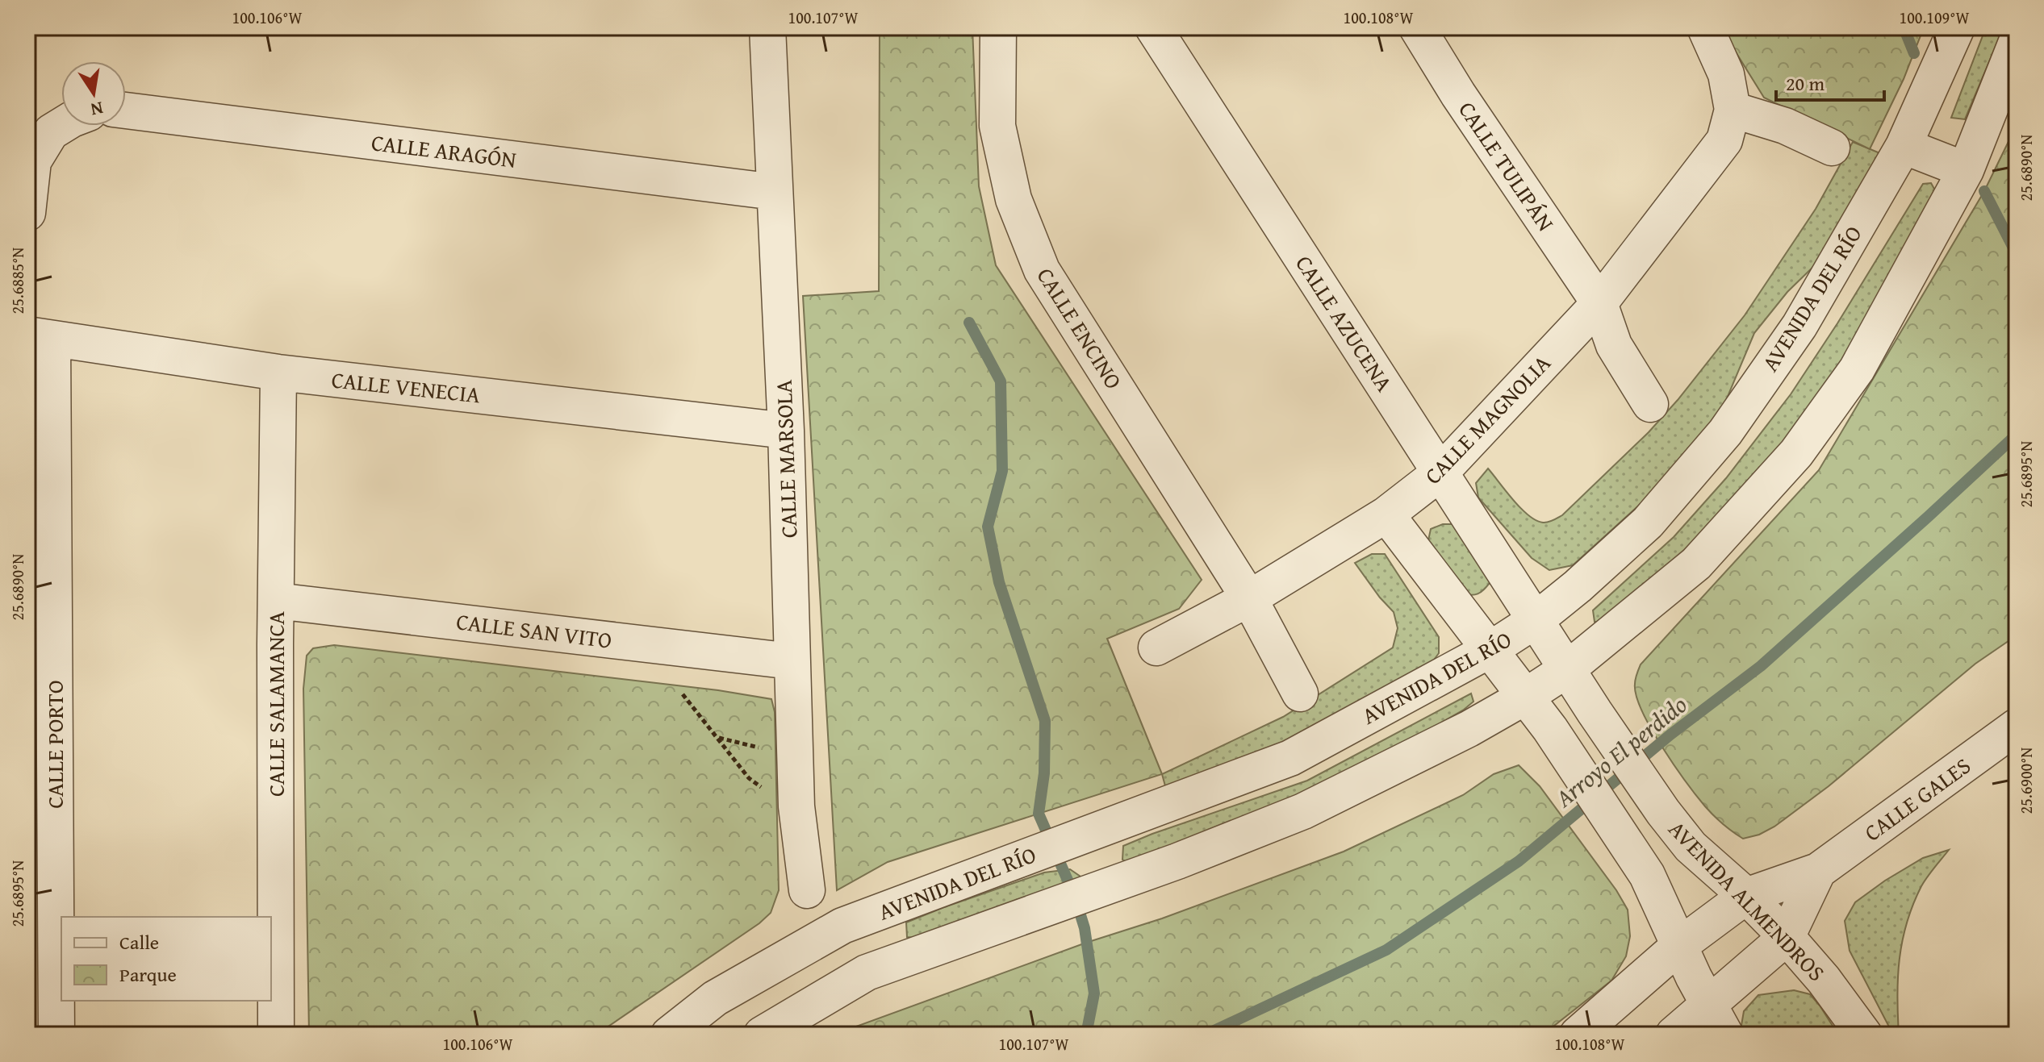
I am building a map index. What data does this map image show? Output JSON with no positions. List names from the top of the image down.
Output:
{
  "streets": {
    "street": [
      "CALLE ARAGÓN",
      "CALLE TULIPÁN",
      "AVENIDA DEL RÍO",
      "CALLE AZUCENA",
      "CALLE ENCINO",
      "CALLE VENECIA",
      "CALLE MAGNOLIA",
      "CALLE MARSOLA",
      "CALLE SAN VITO",
      "CALLE SALAMANCA",
      "CALLE PORTO",
      "CALLE GALES",
      "AVENIDA ALMENDROS"
    ]
  },
  "crossings": [
    ["CALLE ARAGÓN", "CALLE MARSOLA"],
    ["CALLE TULIPÁN", "CALLE MAGNOLIA"],
    ["AVENIDA DEL RÍO", "CALLE AZUCENA"],
    ["CALLE AZUCENA", "CALLE MAGNOLIA"],
    ["CALLE AZUCENA", "AVENIDA ALMENDROS"],
    ["CALLE ENCINO", "CALLE MAGNOLIA"],
    ["CALLE VENECIA", "CALLE MARSOLA"],
    ["CALLE VENECIA", "CALLE SALAMANCA"],
    ["CALLE VENECIA", "CALLE PORTO"],
    ["CALLE MARSOLA", "CALLE SAN VITO"],
    ["CALLE SAN VITO", "CALLE SALAMANCA"],
    ["CALLE GALES", "AVENIDA ALMENDROS"]
  ],
  "water": ["Arroyo El perdido"],
  "legend": ["Calle", "Parque"],
  "scale_bar": "20 m",
  "north": "bottom",
  "coordinates": [
    "100.106°W",
    "100.107°W",
    "100.108°W",
    "100.109°W",
    "25.6890°N",
    "25.6885°N",
    "25.6895°N",
    "25.6900°N"
  ]
}
